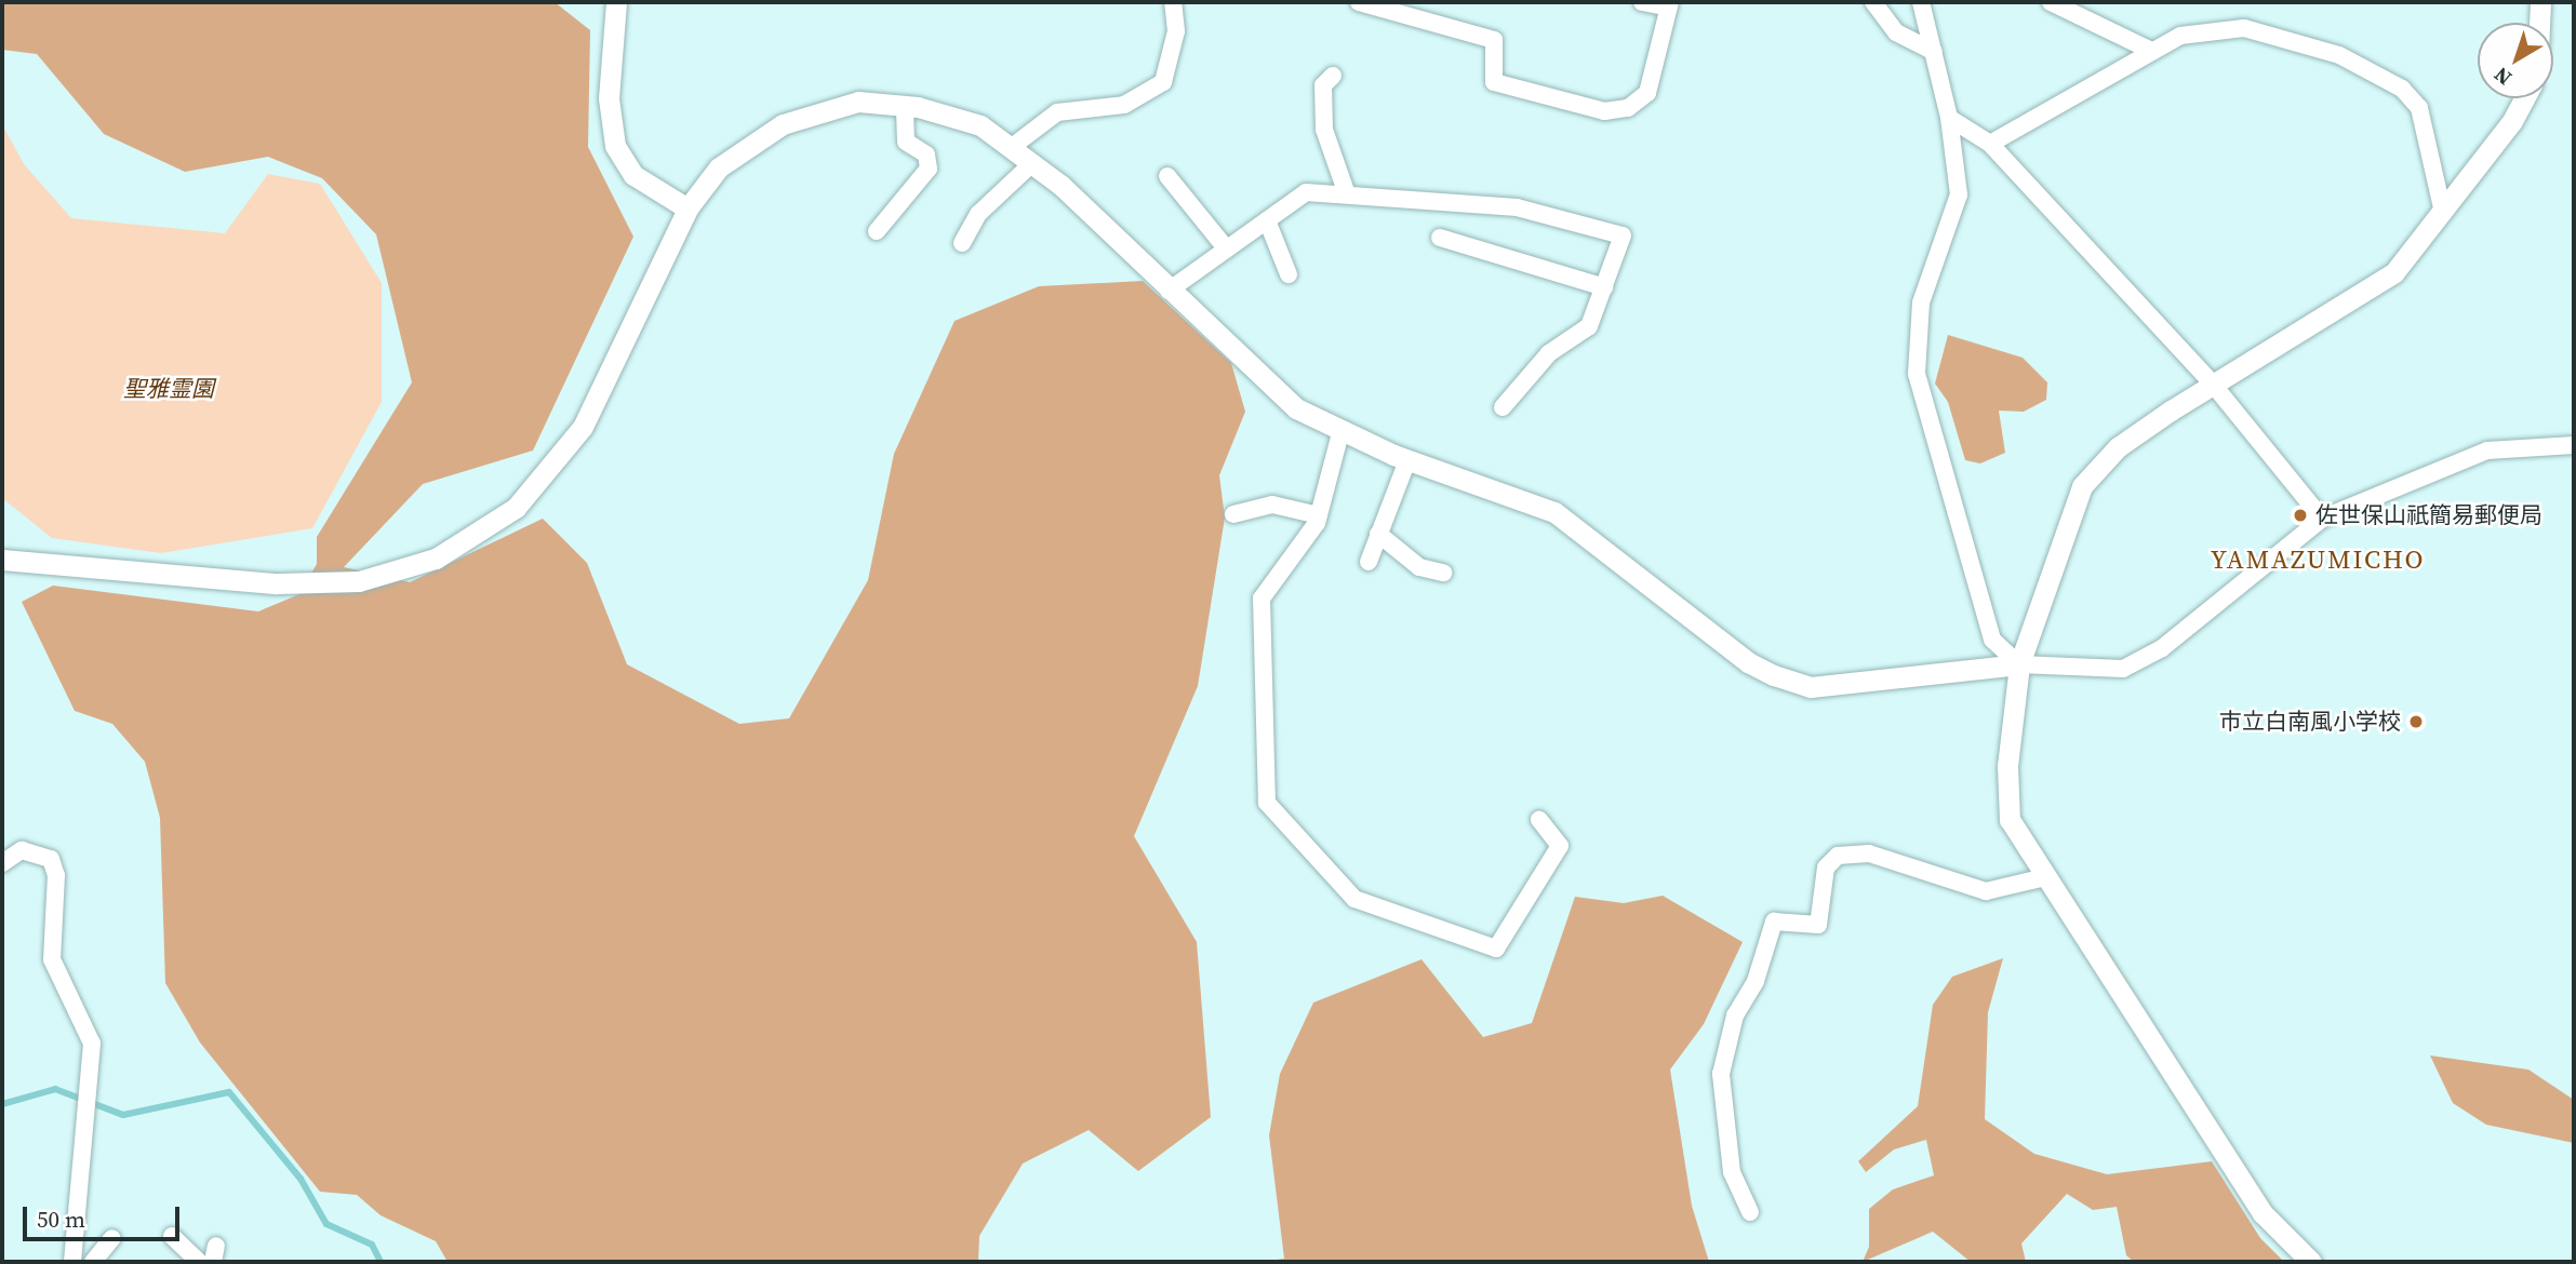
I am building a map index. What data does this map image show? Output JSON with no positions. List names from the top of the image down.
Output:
{
  "districts": ["YAMAZUMICHO"],
  "parks": ["聖雅霊園"],
  "places": ["佐世保山祇簡易郵便局", "市立白南風小学校"],
  "scale_bar": "50 m",
  "north": "bottom left"
}
